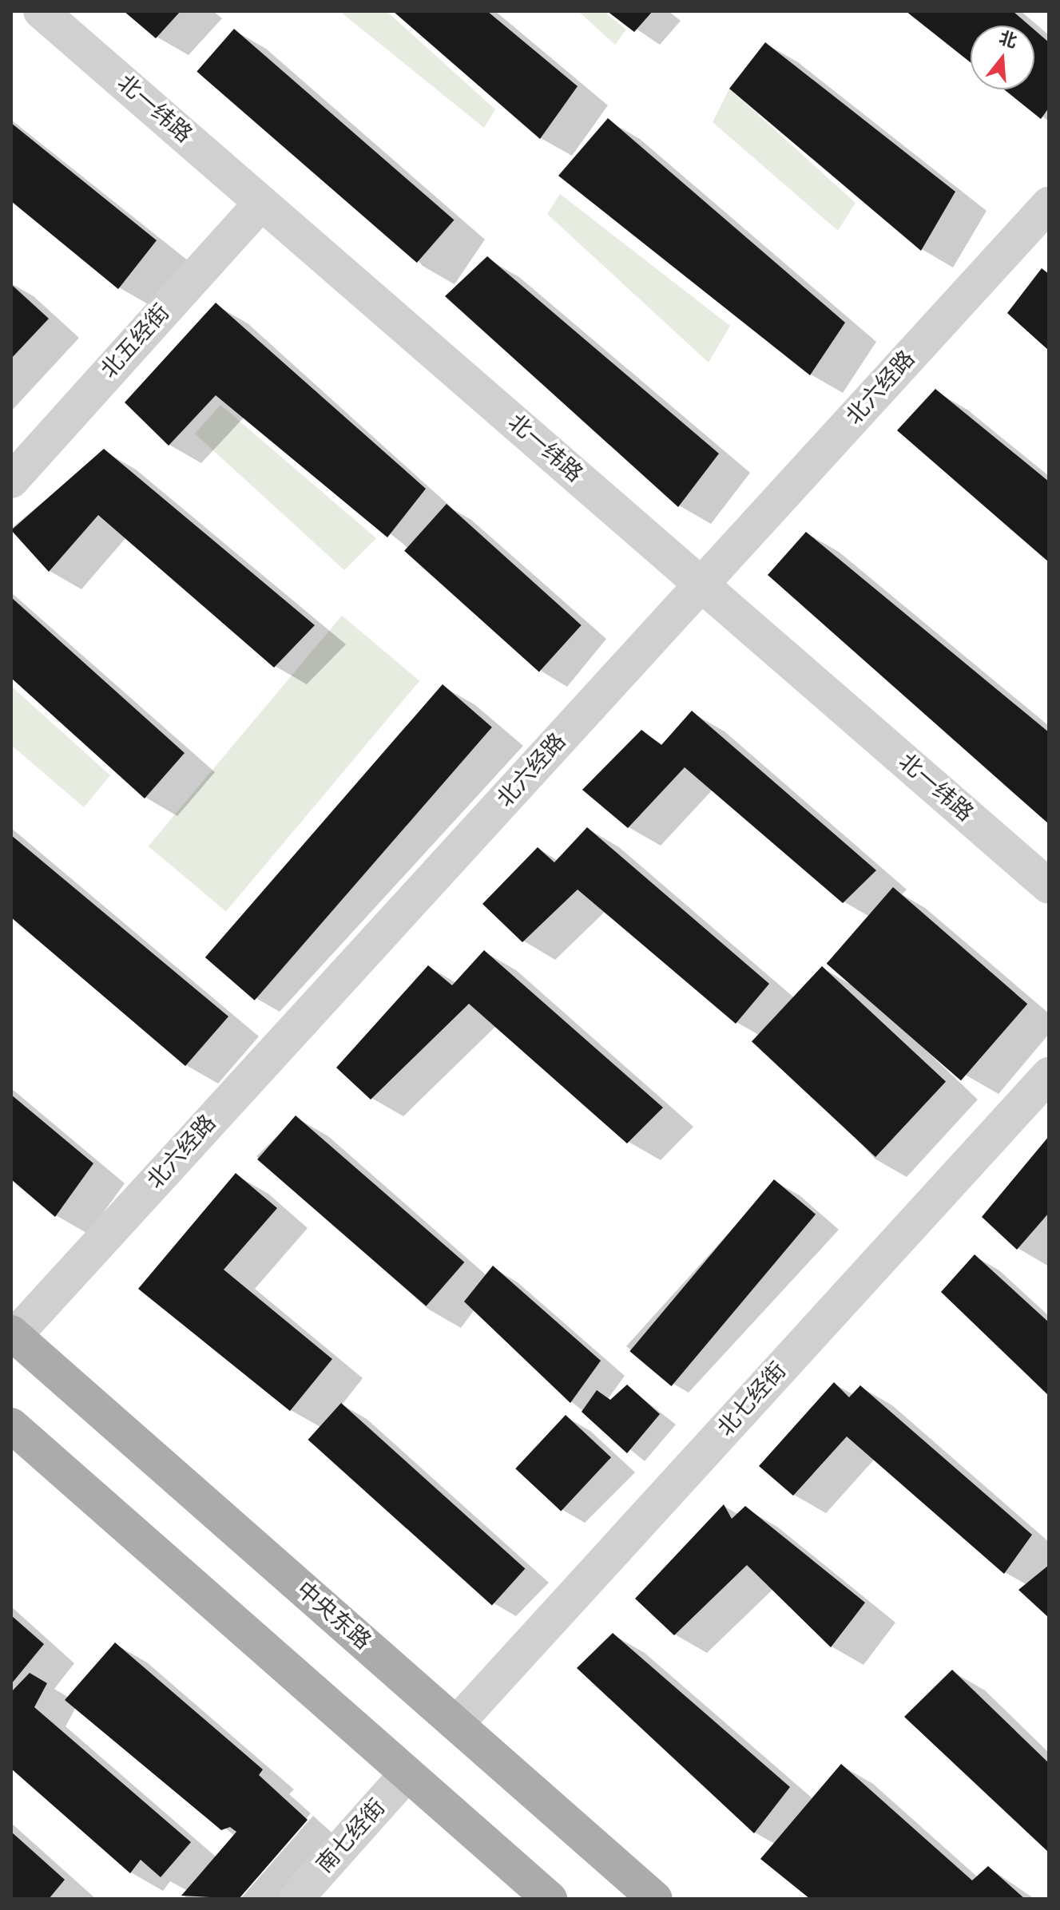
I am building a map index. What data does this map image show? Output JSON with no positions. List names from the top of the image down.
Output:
{
  "streets": {
    "main road": ["中央东路"],
    "street": [
      "北一纬路",
      "北五经街",
      "北六经路",
      "北七经街",
      "南七经街"
    ]
  },
  "crossings": [
    ["北一纬路", "北五经街"],
    ["北一纬路", "北六经路"],
    ["北六经路", "中央东路"],
    ["北七经街", "中央东路"]
  ],
  "north": "top"
}
